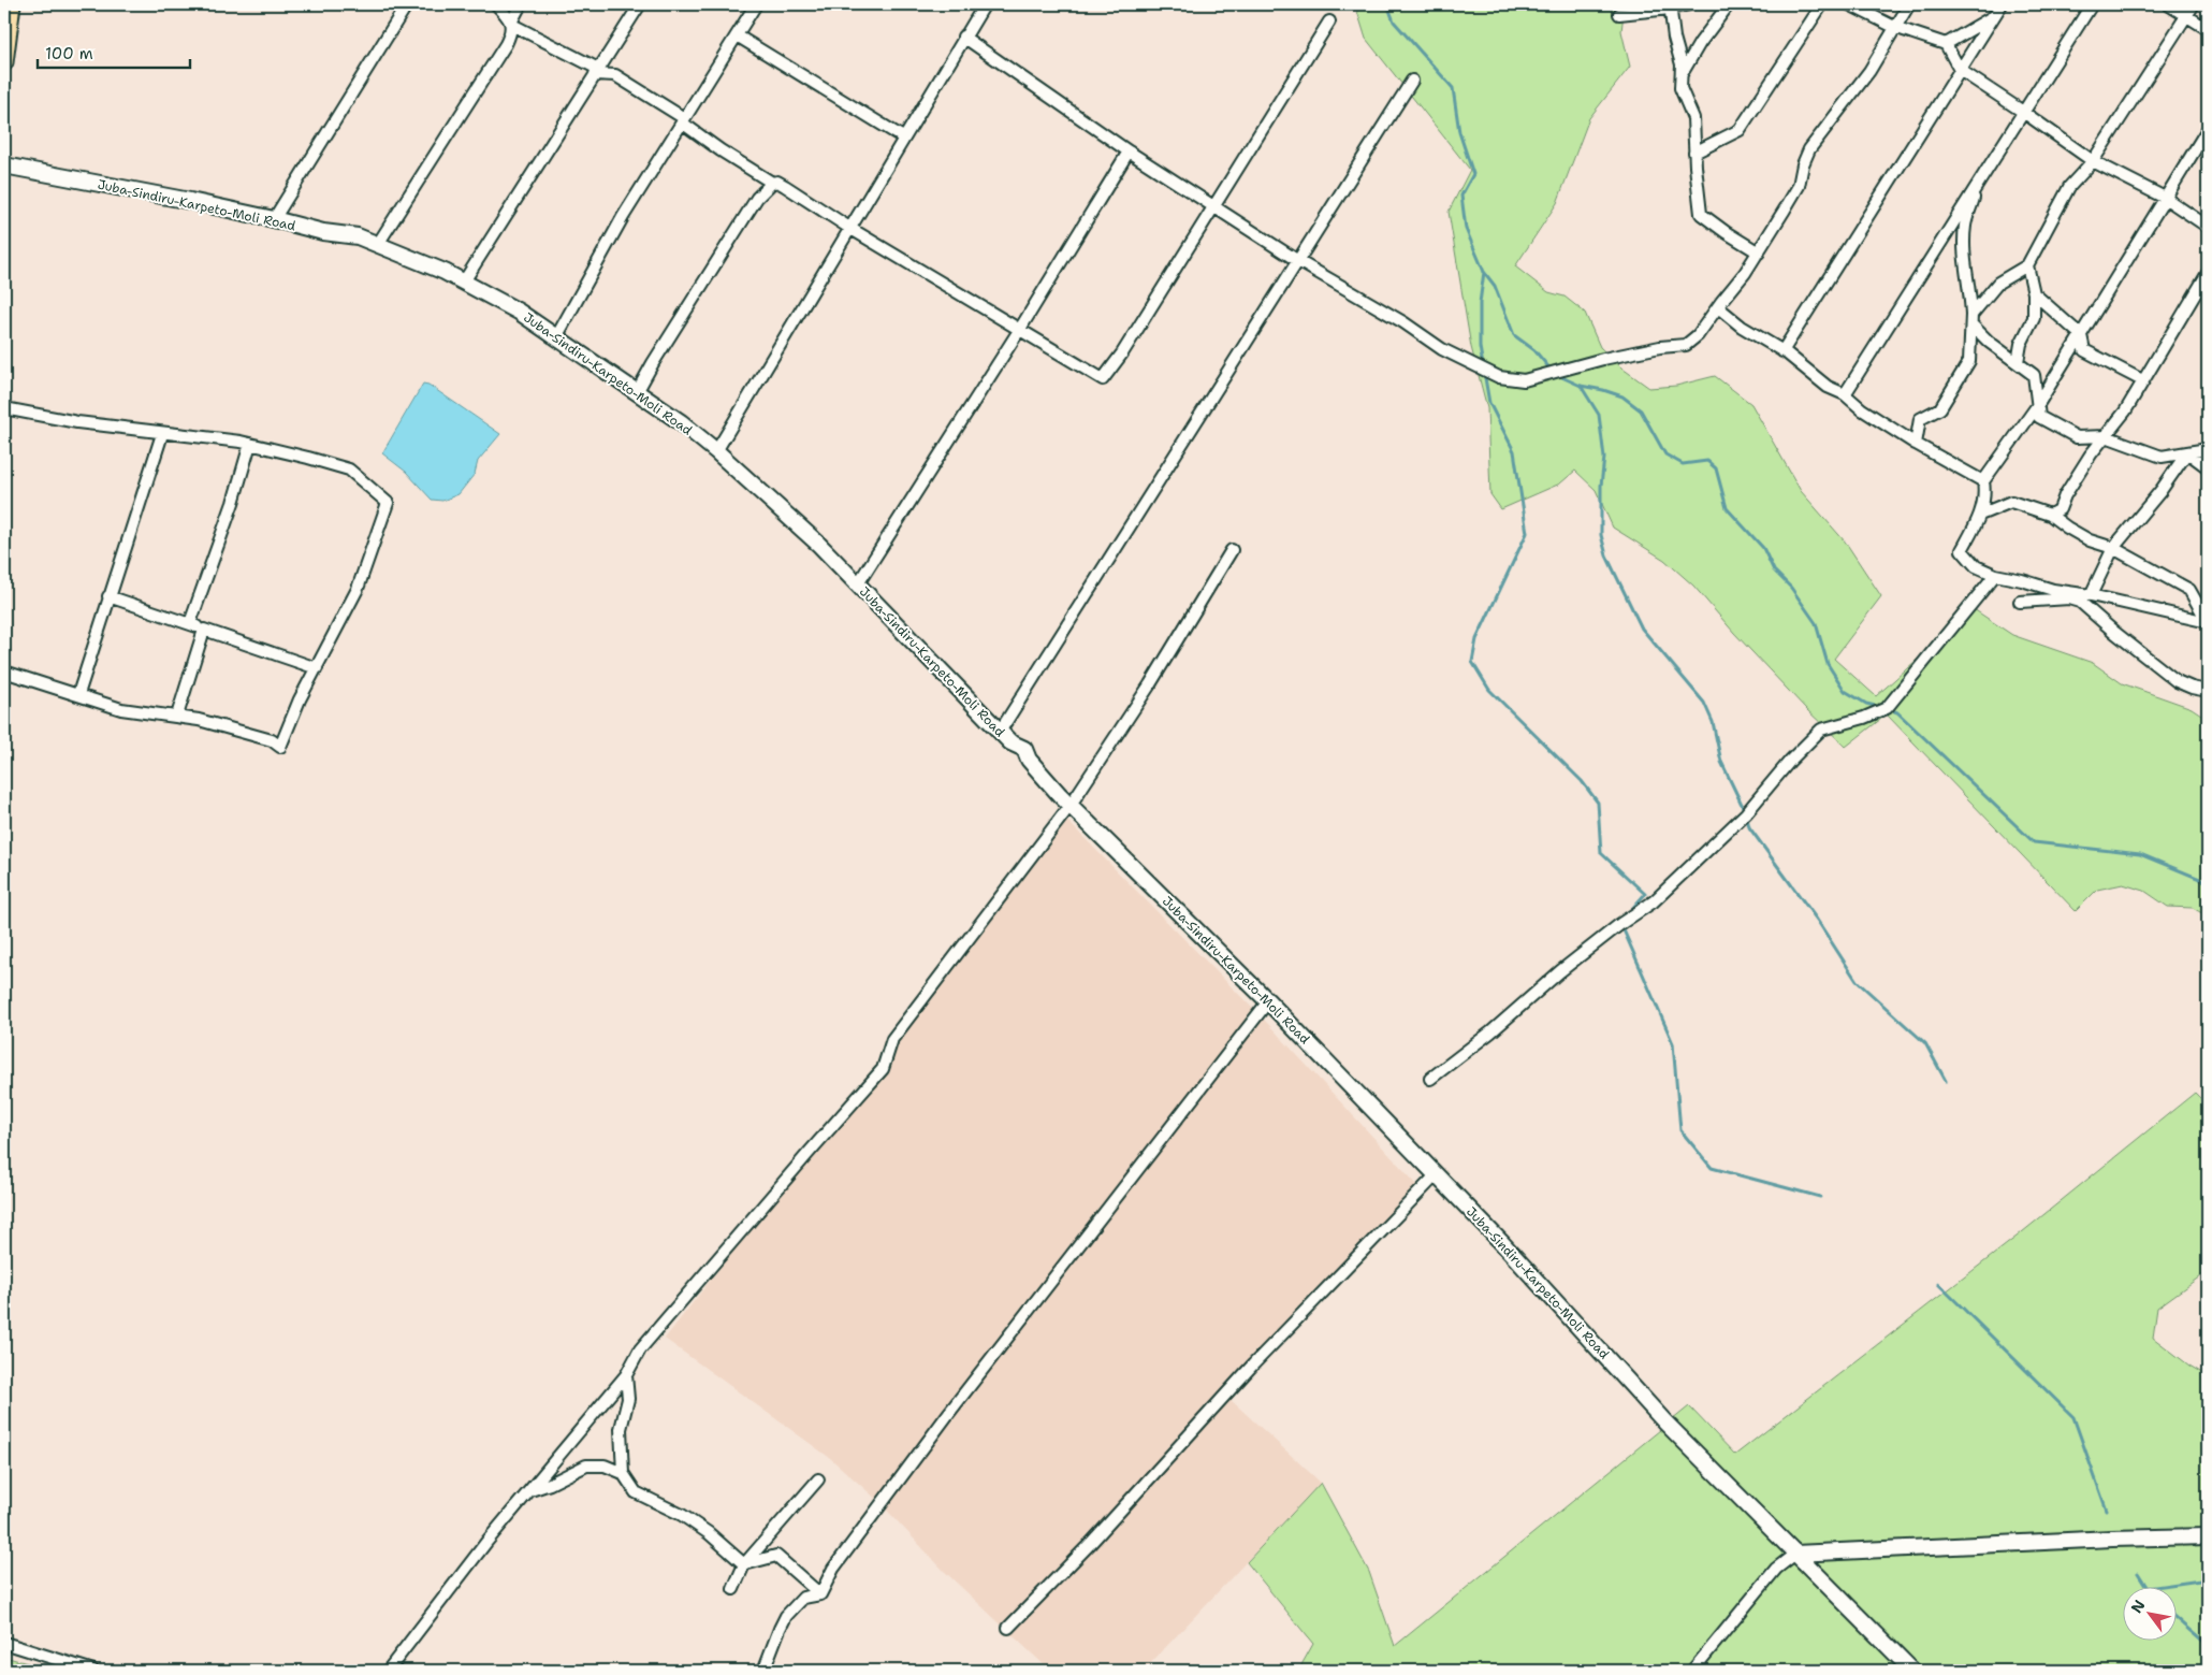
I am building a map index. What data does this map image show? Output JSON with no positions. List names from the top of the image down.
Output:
{
  "streets": {
    "main road": ["Juba-Sindiru-Karpeto-Moli Road"]
  },
  "scale_bar": "100 m",
  "north": "top left"
}
